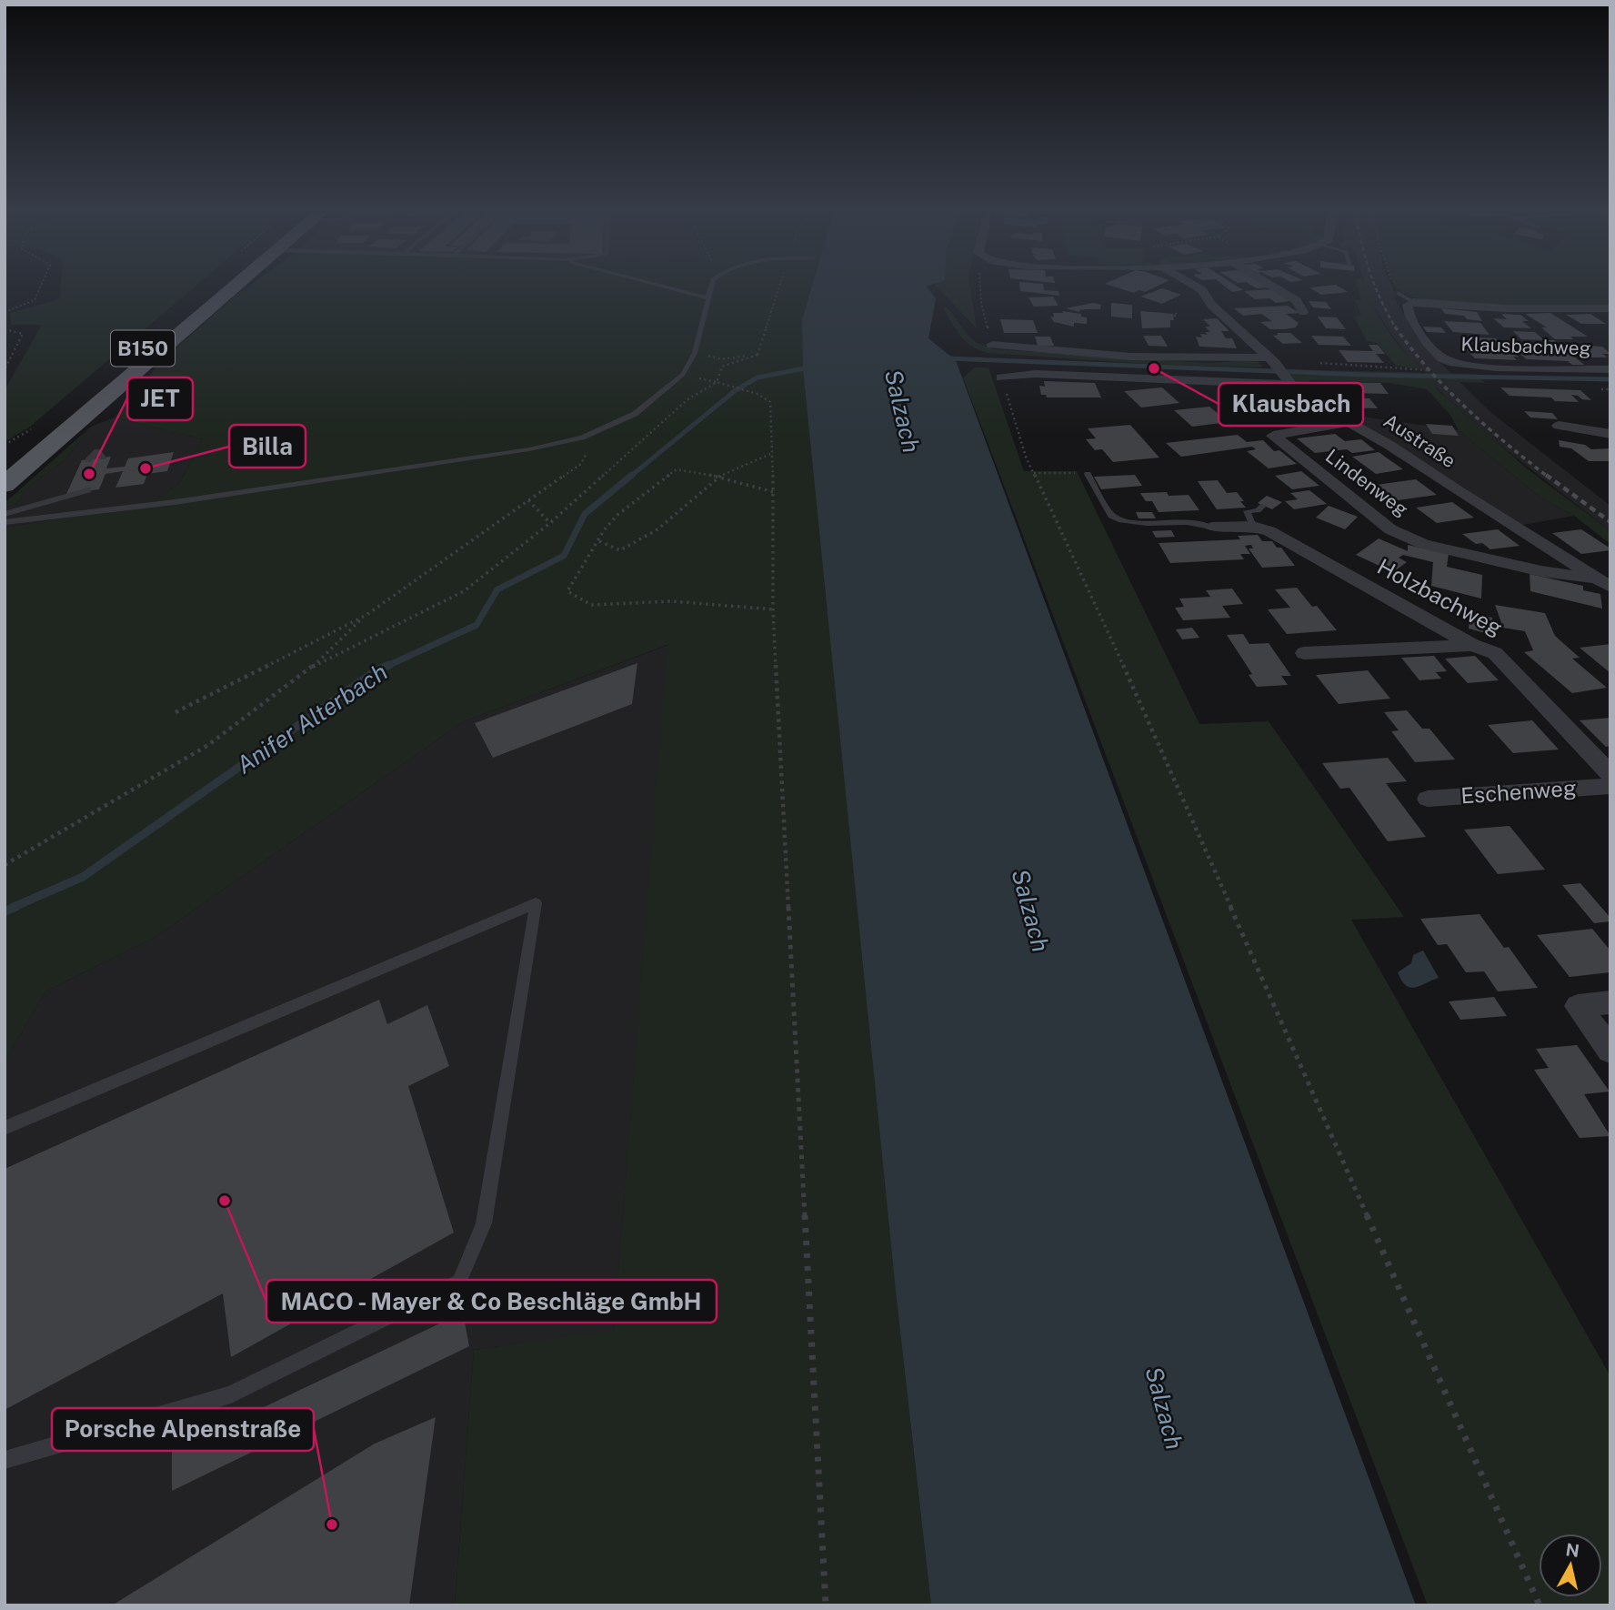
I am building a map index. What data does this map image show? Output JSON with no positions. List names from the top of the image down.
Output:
{
  "streets": {
    "main road": ["B150"],
    "street": [
      "Klausbachweg",
      "Austraße",
      "Lindenweg",
      "Holzbachweg",
      "Eschenweg"
    ]
  },
  "crossings": [
    ["Austraße", "Lindenweg"]
  ],
  "water": ["Salzach", "Anifer Alterbach"],
  "places": [
    "Klausbach",
    "Billa",
    "JET",
    "MACO - Mayer & Co Beschläge GmbH",
    "Porsche Alpenstraße"
  ],
  "north": "top"
}
